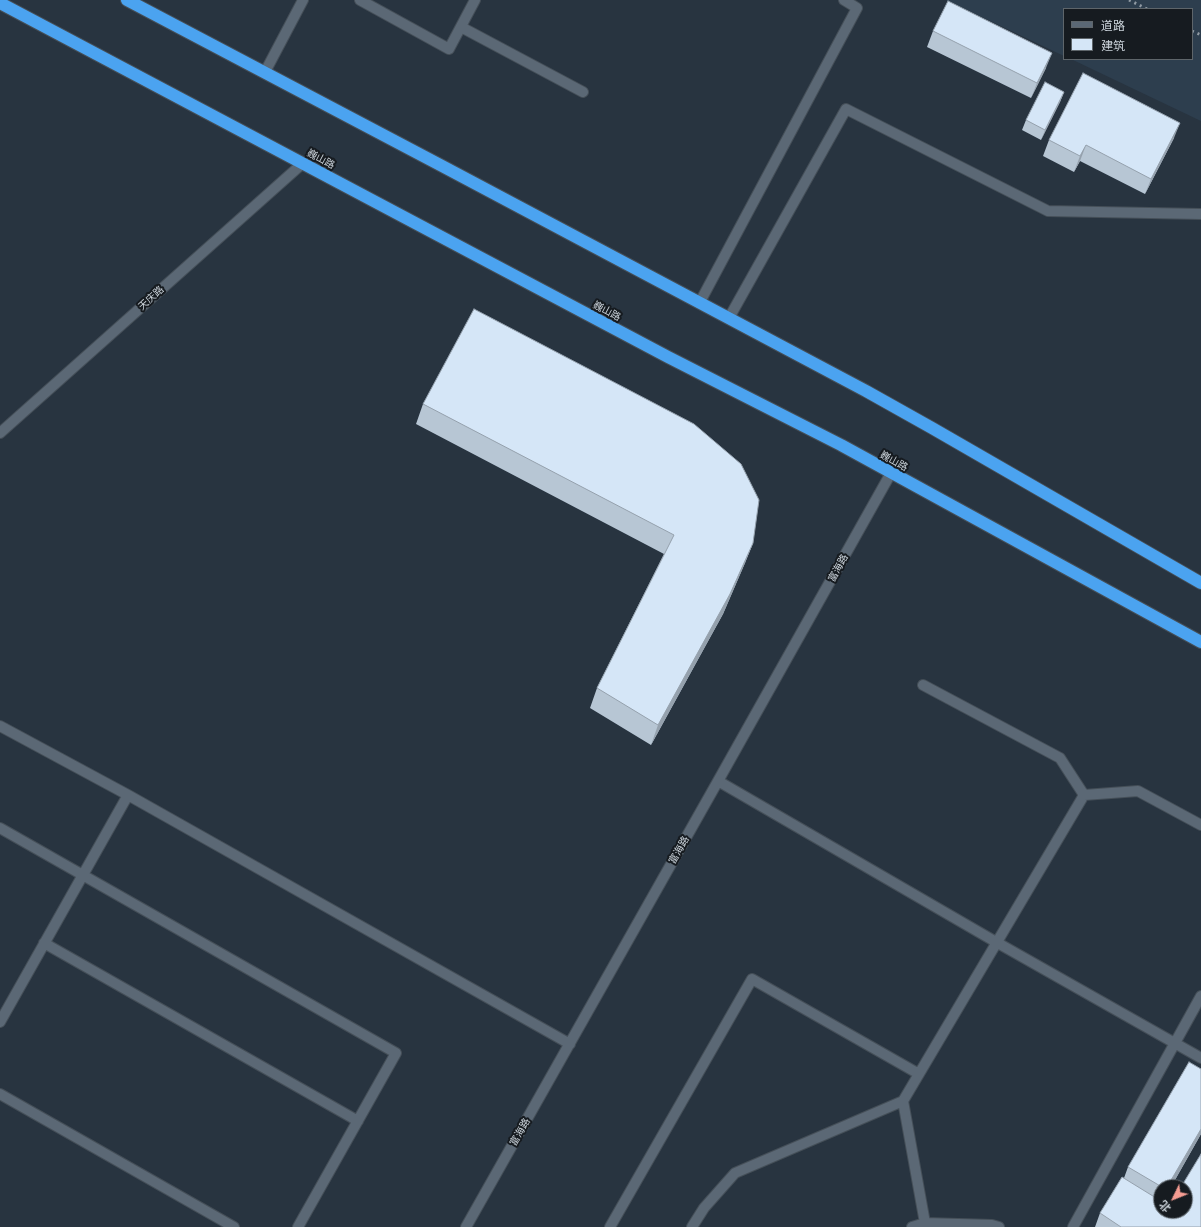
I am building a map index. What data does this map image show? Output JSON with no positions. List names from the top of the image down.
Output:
{
  "streets": {
    "highway": ["巍山路"],
    "street": ["天庆路", "富海路"]
  },
  "crossings": [
    ["巍山路", "天庆路"],
    ["巍山路", "富海路"]
  ],
  "legend": ["道路", "建筑"],
  "north": "bottom left"
}
